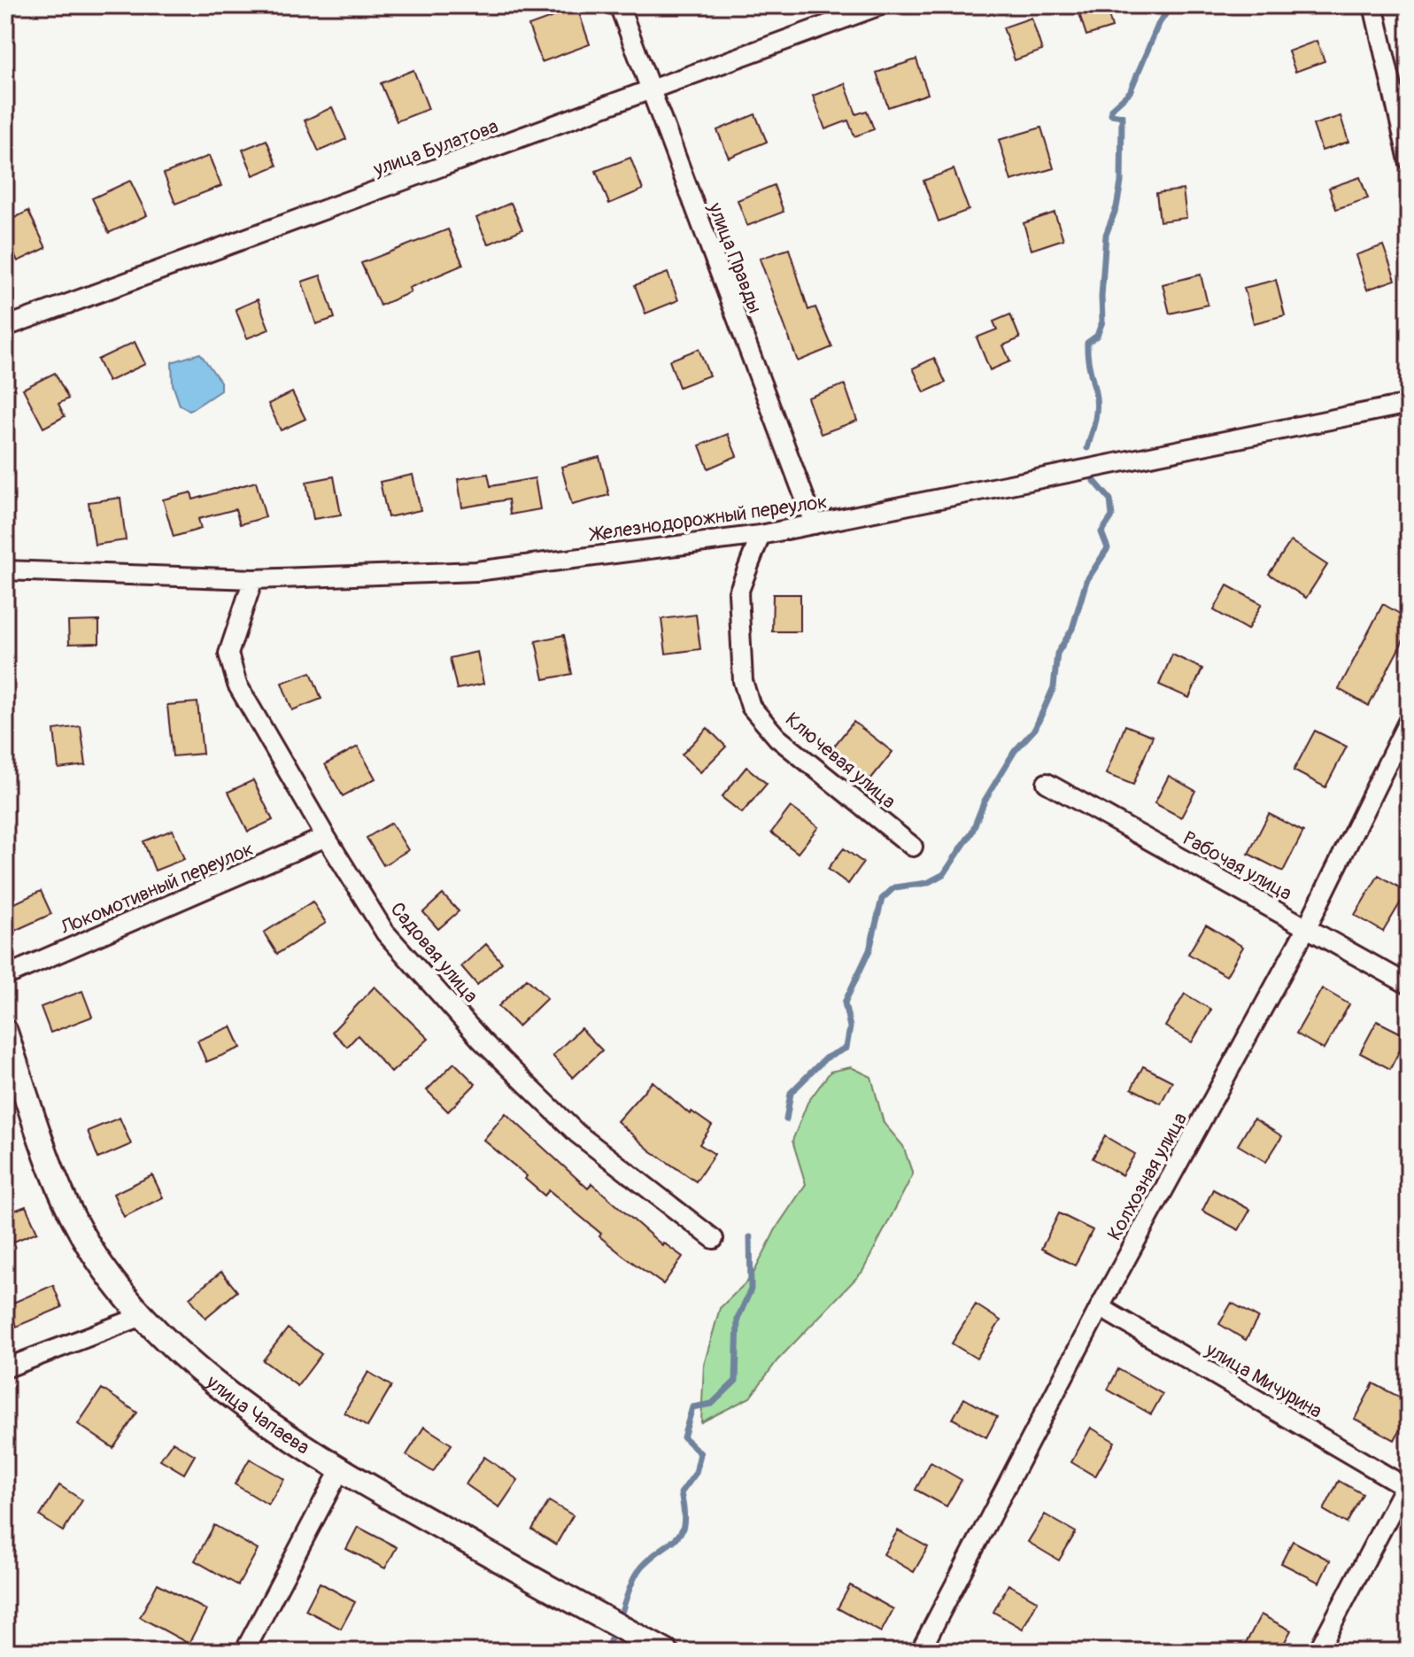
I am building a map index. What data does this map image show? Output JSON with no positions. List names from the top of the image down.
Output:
{
  "streets": {
    "street": [
      "улица Булатова",
      "улица Правды",
      "Железнодорожный переулок",
      "Ключевая улица",
      "Рабочая улица",
      "Локомотивный переулок",
      "Садовая улица",
      "Колхозная улица",
      "улица Мичурина",
      "улица Чапаева"
    ]
  },
  "crossings": [
    ["улица Булатова", "улица Правды"],
    ["улица Правды", "Железнодорожный переулок"],
    ["Железнодорожный переулок", "Ключевая улица"],
    ["Железнодорожный переулок", "Садовая улица"],
    ["Рабочая улица", "Колхозная улица"],
    ["Локомотивный переулок", "Садовая улица"],
    ["Колхозная улица", "улица Мичурина"]
  ]
}
